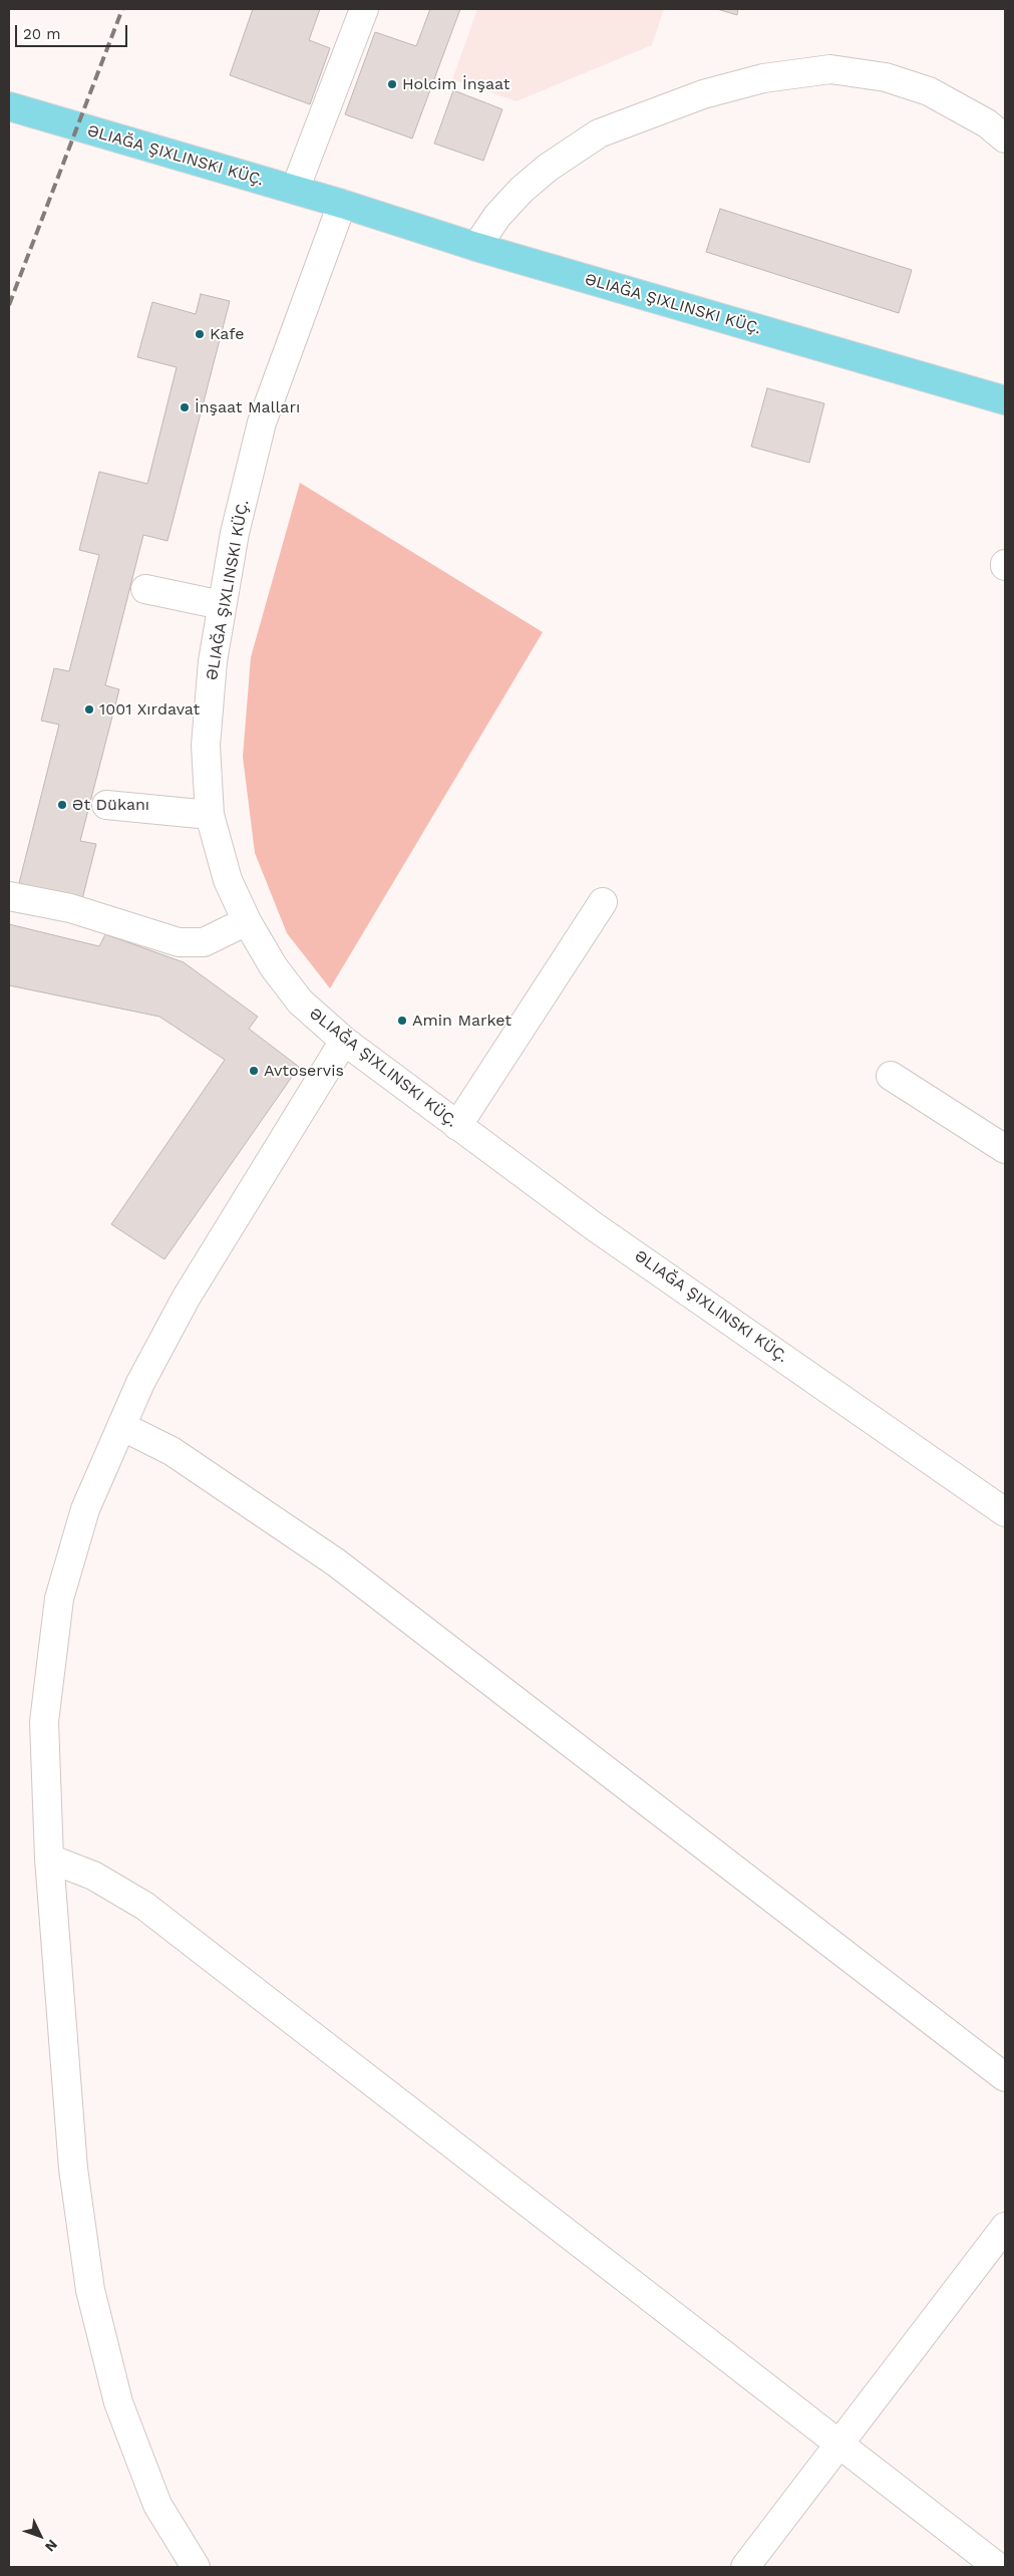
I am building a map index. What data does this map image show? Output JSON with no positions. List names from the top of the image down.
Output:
{
  "places": [
    "Holcim İnşaat",
    "Kafe",
    "İnşaat Malları",
    "1001 Xırdavat",
    "Ət Dükanı",
    "Amin Market",
    "Avtoservis"
  ],
  "scale_bar": "20 m",
  "north": "bottom right"
}
